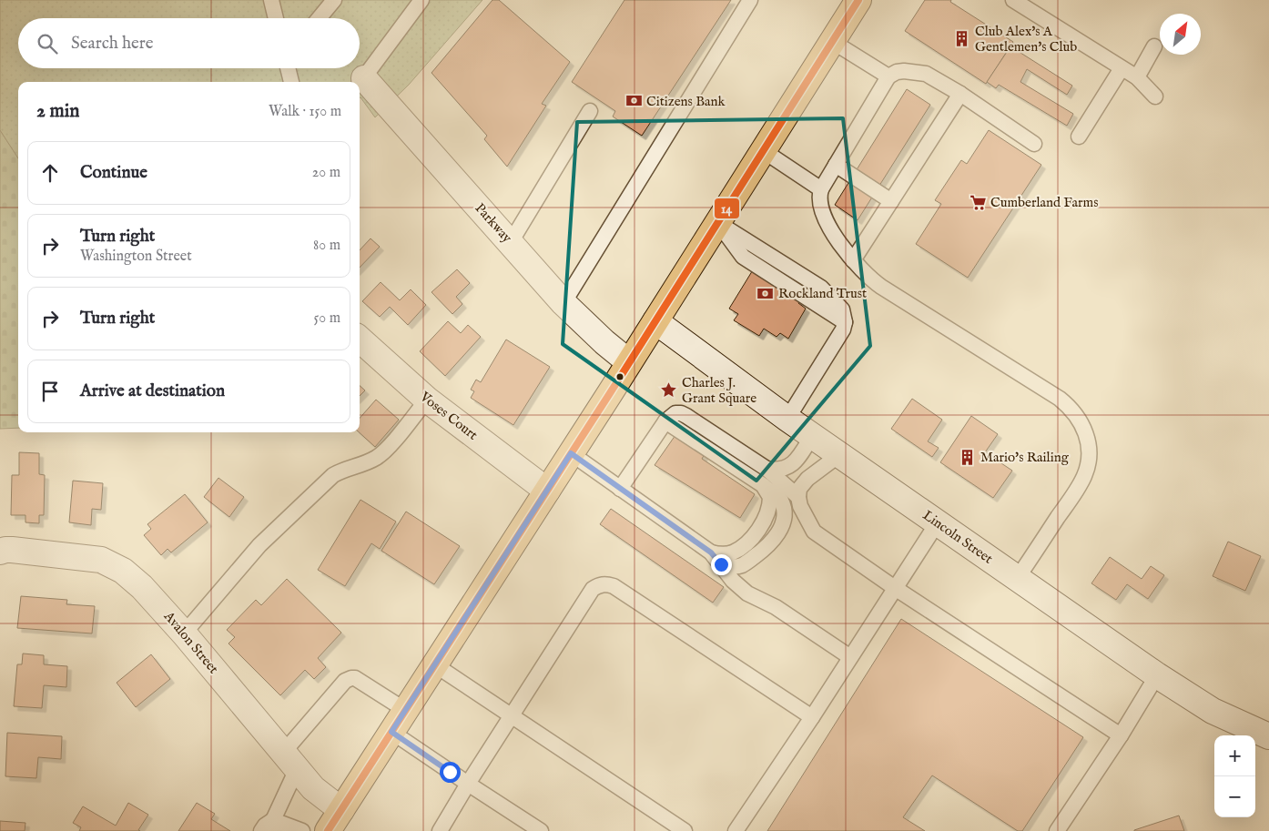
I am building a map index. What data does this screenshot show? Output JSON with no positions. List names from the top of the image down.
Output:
{
  "streets": {
    "street": [
      "Parkway",
      "Voses Court",
      "Lincoln Street",
      "Avalon Street"
    ]
  },
  "places": {
    "building": ["Club Alex's A Gentlemen's Club", "Mario's Railing"],
    "bank": ["Citizens Bank", "Rockland Trust"],
    "supermarket": ["Cumberland Farms"],
    "place": ["Charles J. Grant Square"]
  },
  "lines": ["transit line 14"],
  "north": "top right",
  "page": {
    "search": "Search here",
    "heading": ["2 min", "Walk · 150 m"],
    "list": [
      ["Continue", "20 m"],
      ["Turn right", "Washington Street", "80 m"],
      ["Turn right", "50 m"],
      "Arrive at destination"
    ],
    "map_buttons": ["+", "−"]
  }
}
